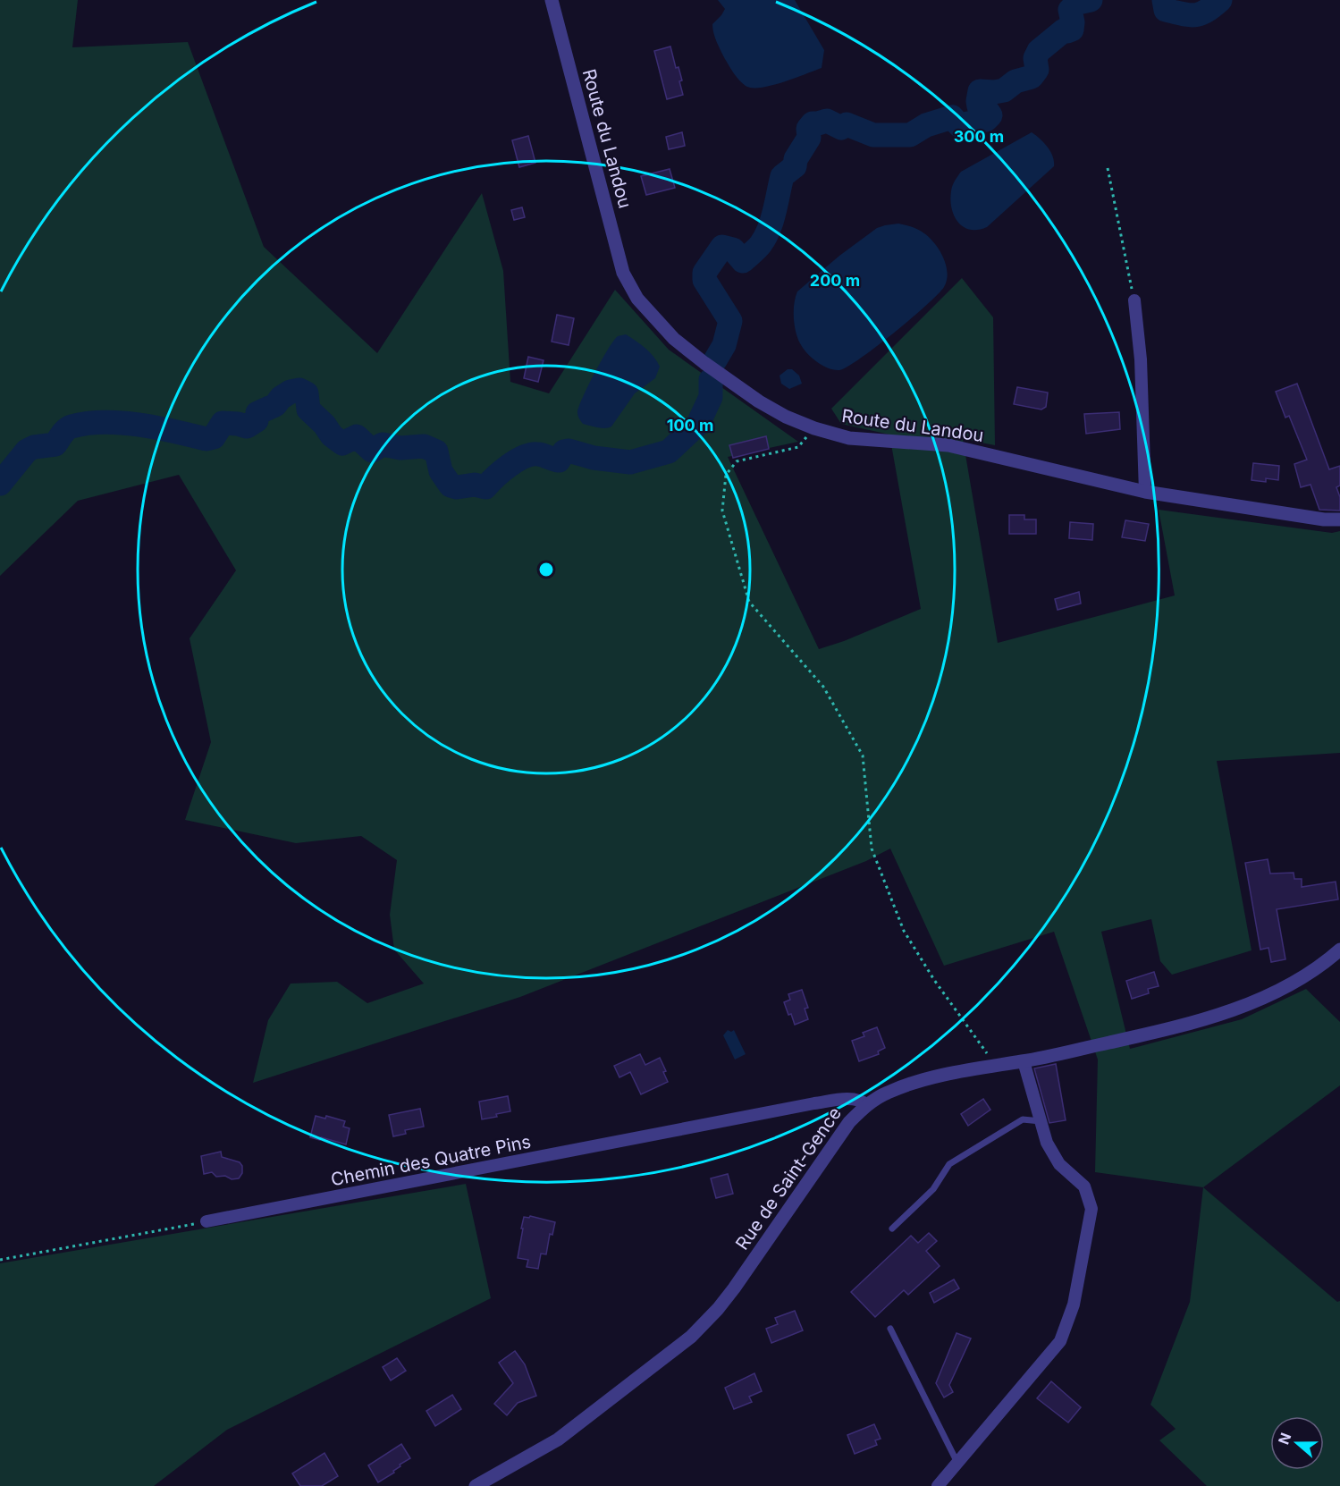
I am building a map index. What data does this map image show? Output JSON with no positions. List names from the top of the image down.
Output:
{
  "streets": {
    "street": ["Route du Landou", "Chemin des Quatre Pins", "Rue de Saint-Gence"]
  },
  "crossings": [
    ["Chemin des Quatre Pins", "Rue de Saint-Gence"]
  ],
  "north": "left",
  "rings": ["300 m", "200 m", "100 m"]
}
